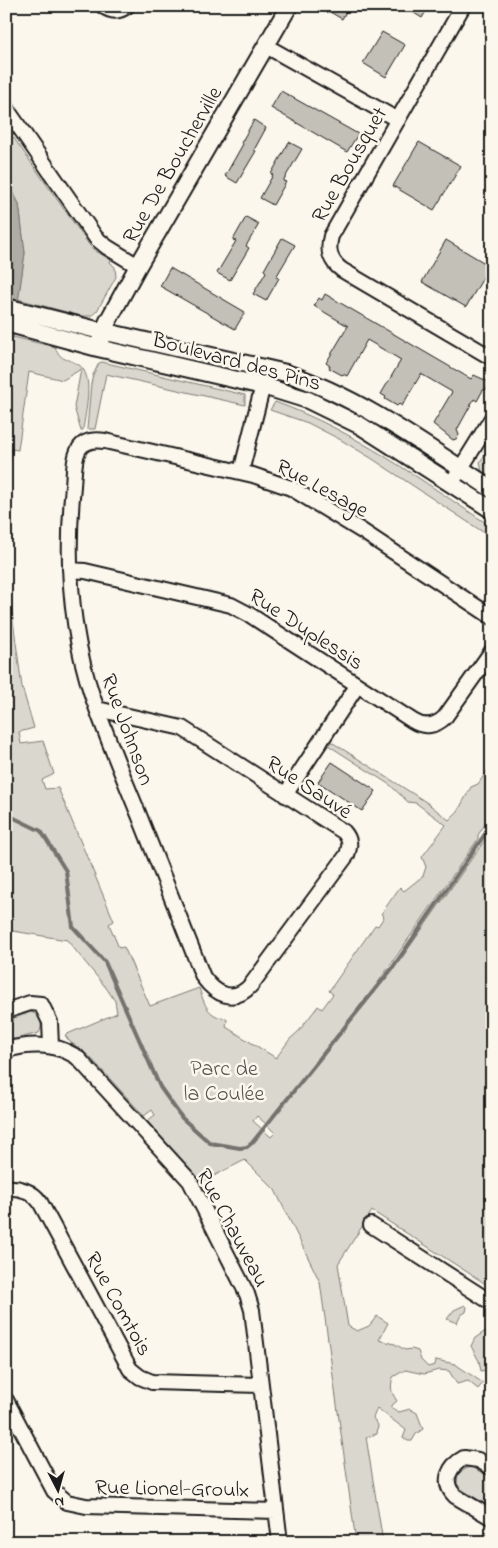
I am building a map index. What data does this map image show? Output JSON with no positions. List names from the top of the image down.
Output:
{
  "streets": {
    "street": [
      "Rue De Boucherville",
      "Rue Bousquet",
      "Boulevard des Pins",
      "Rue Lesage",
      "Rue Duplessis",
      "Rue Johnson",
      "Rue Sauvé",
      "Rue Chauveau",
      "Rue Comtois",
      "Rue Lionel-Groulx"
    ]
  },
  "crossings": [
    ["Rue De Boucherville", "Boulevard des Pins"],
    ["Rue Lesage", "Rue Johnson"],
    ["Rue Duplessis", "Rue Johnson"],
    ["Rue Johnson", "Rue Sauvé"],
    ["Rue Chauveau", "Rue Comtois"],
    ["Rue Chauveau", "Rue Lionel-Groulx"]
  ],
  "parks": ["Parc de la Coulée"],
  "north": "bottom"
}
